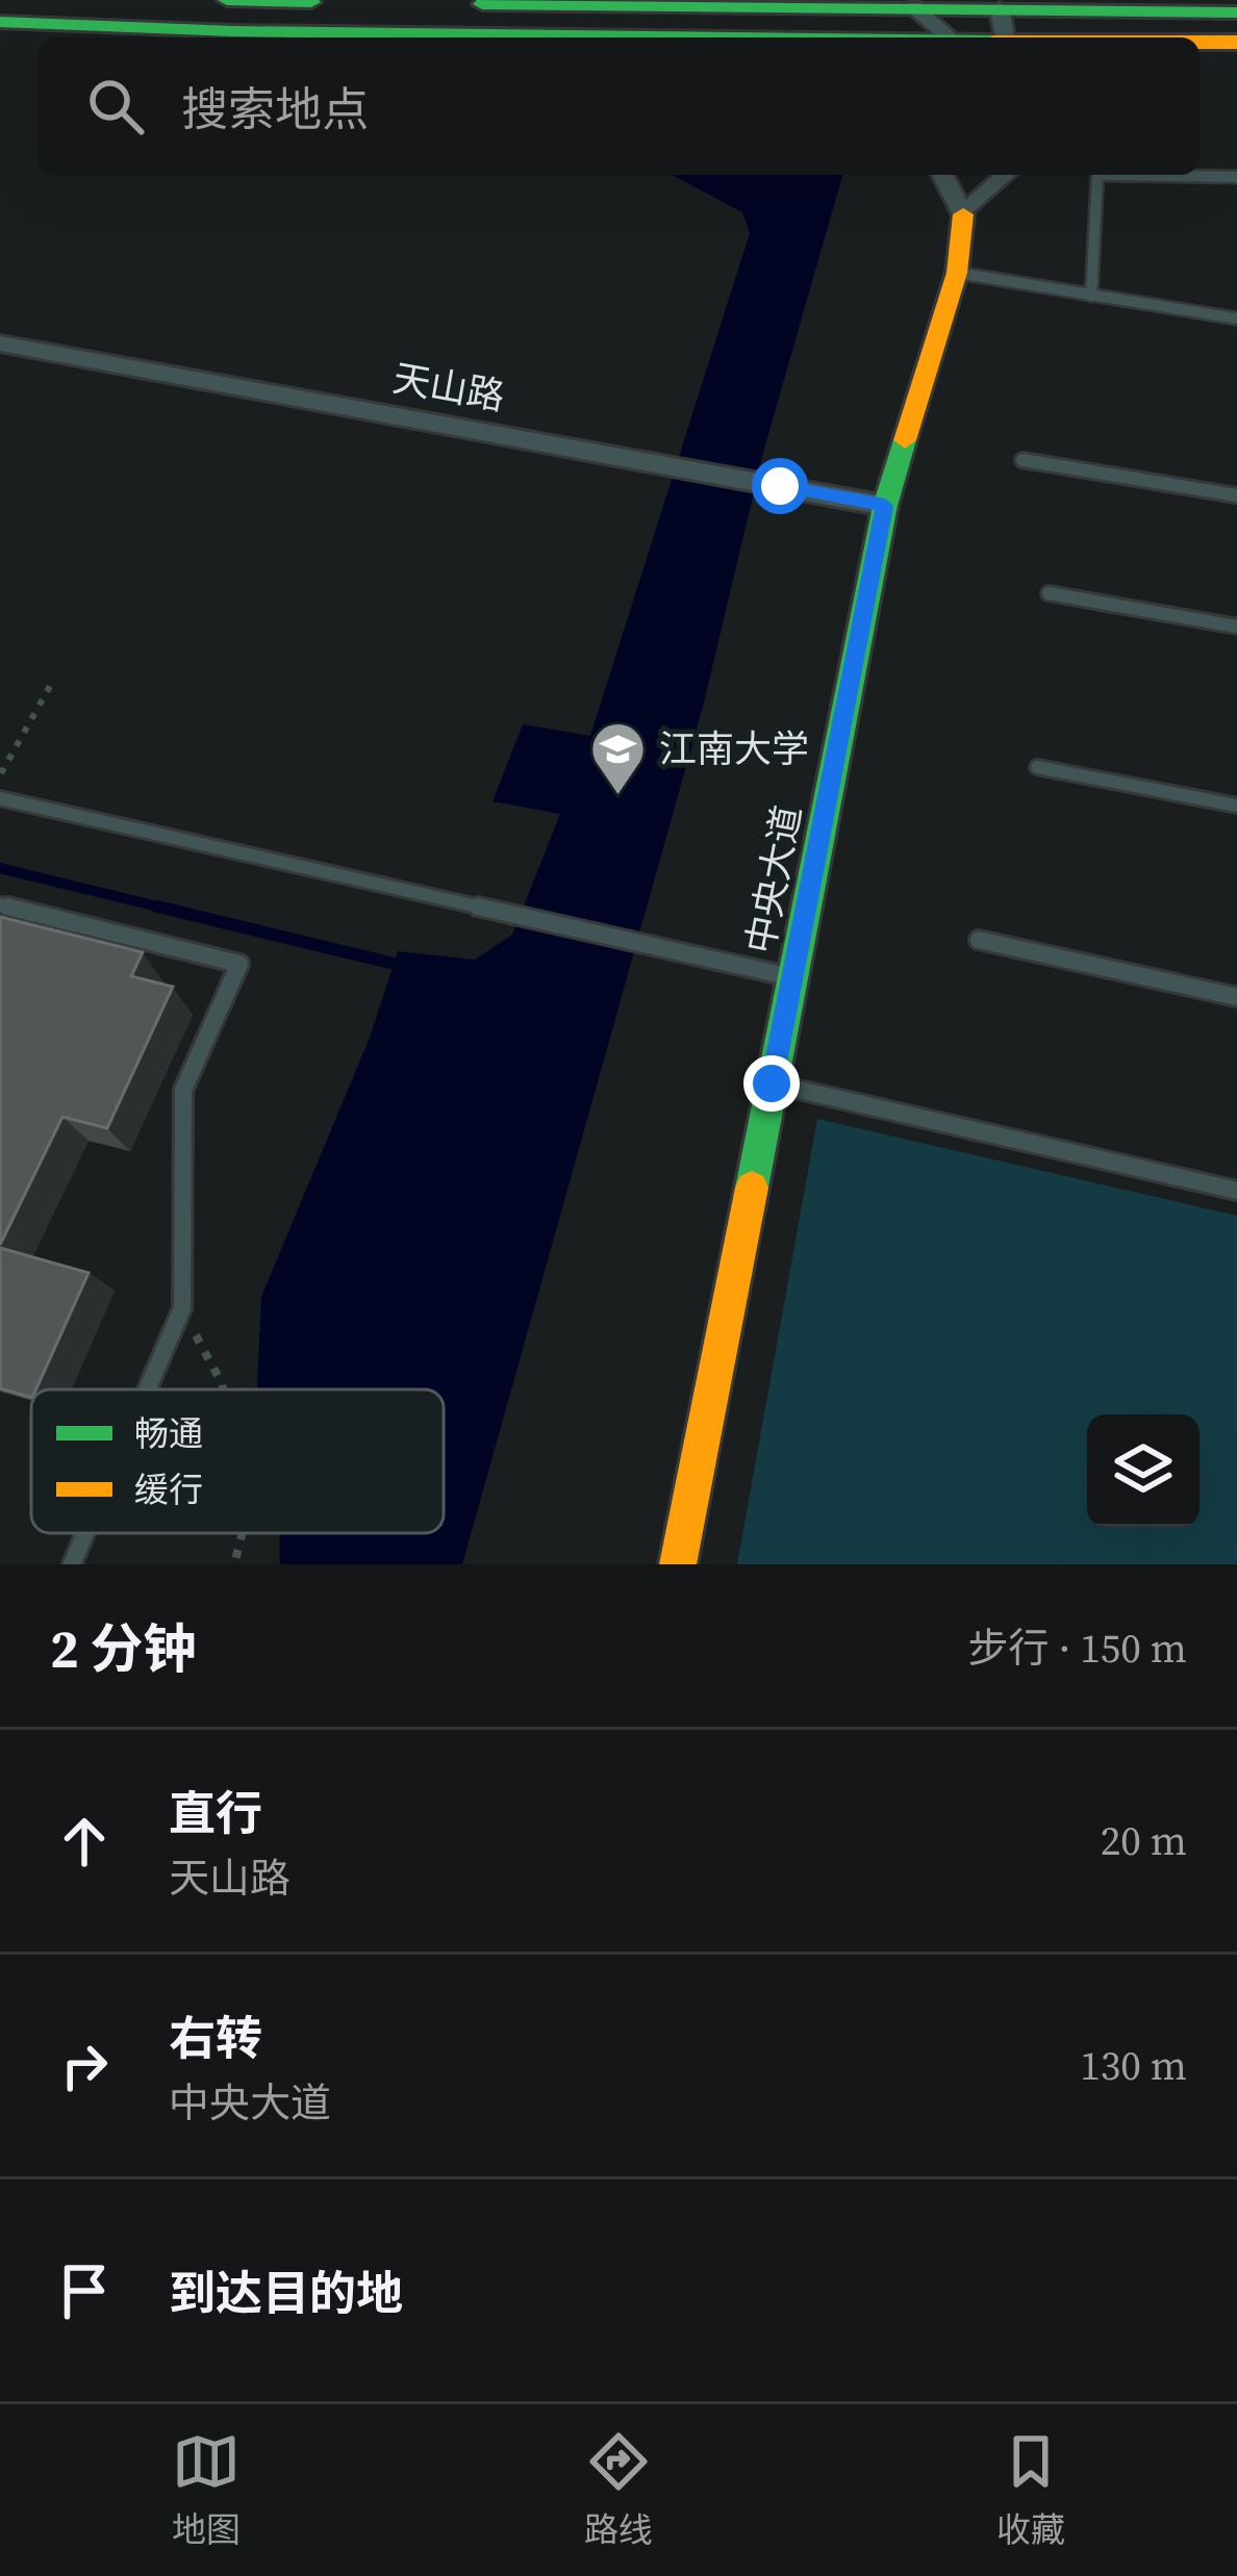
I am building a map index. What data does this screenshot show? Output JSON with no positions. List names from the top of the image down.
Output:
{
  "streets": {
    "main road": ["中央大道"],
    "street": ["天山路"]
  },
  "crossings": [
    ["天山路", "中央大道"]
  ],
  "places": {
    "school or university": ["江南大学"]
  },
  "legend": ["畅通", "缓行"],
  "page": {
    "search": "搜索地点",
    "heading": ["2 分钟", "步行 · 150 m"],
    "list": [
      ["直行", "天山路", "20 m"],
      ["右转", "中央大道", "130 m"],
      "到达目的地"
    ],
    "nav": ["地图", "路线", "收藏"]
  }
}
